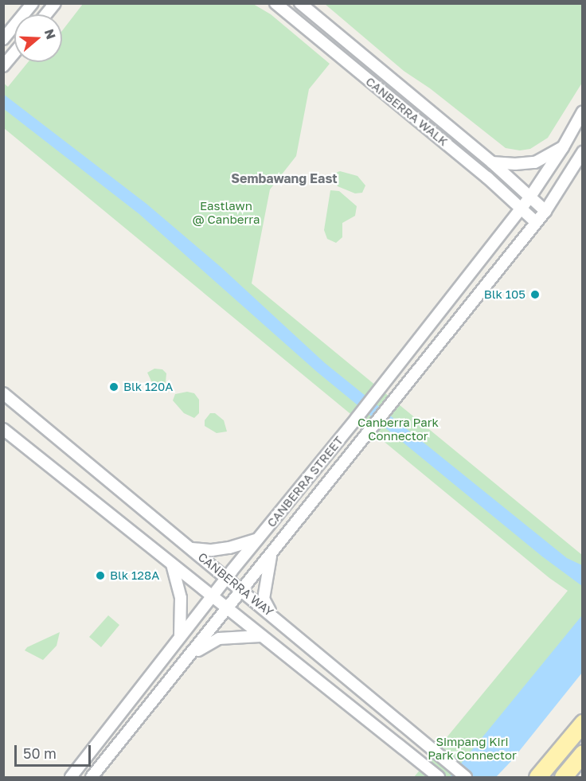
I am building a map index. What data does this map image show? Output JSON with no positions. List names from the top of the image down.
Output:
{
  "streets": {
    "street": ["CANBERRA WALK", "CANBERRA STREET", "CANBERRA WAY"]
  },
  "crossings": [
    ["CANBERRA WALK", "CANBERRA STREET"],
    ["CANBERRA STREET", "CANBERRA WAY"]
  ],
  "districts": ["Sembawang East"],
  "parks": ["Eastlawn @ Canberra", "Canberra Park Connector", "Simpang Kiri Park Connector"],
  "places": ["Blk 105", "Blk 120A", "Blk 128A"],
  "scale_bar": "50 m",
  "north": "right"
}
